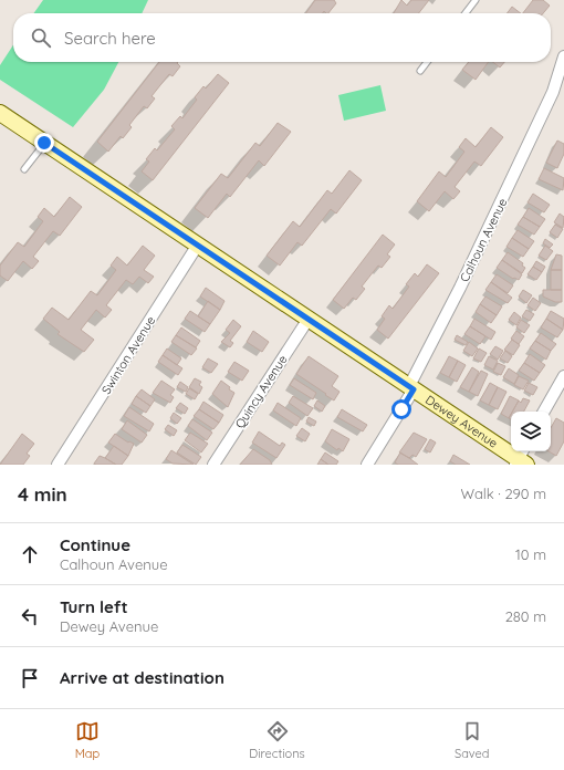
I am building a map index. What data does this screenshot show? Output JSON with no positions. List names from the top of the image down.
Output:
{
  "streets": {
    "street": [
      "Calhoun Avenue",
      "Swinton Avenue",
      "Quincy Avenue",
      "Dewey Avenue"
    ]
  },
  "crossings": [
    ["Calhoun Avenue", "Dewey Avenue"],
    ["Swinton Avenue", "Dewey Avenue"],
    ["Quincy Avenue", "Dewey Avenue"]
  ],
  "page": {
    "search": "Search here",
    "heading": ["4 min", "Walk · 290 m"],
    "list": [
      ["Continue", "Calhoun Avenue", "10 m"],
      ["Turn left", "Dewey Avenue", "280 m"],
      "Arrive at destination"
    ],
    "nav": ["Map", "Directions", "Saved"]
  }
}
